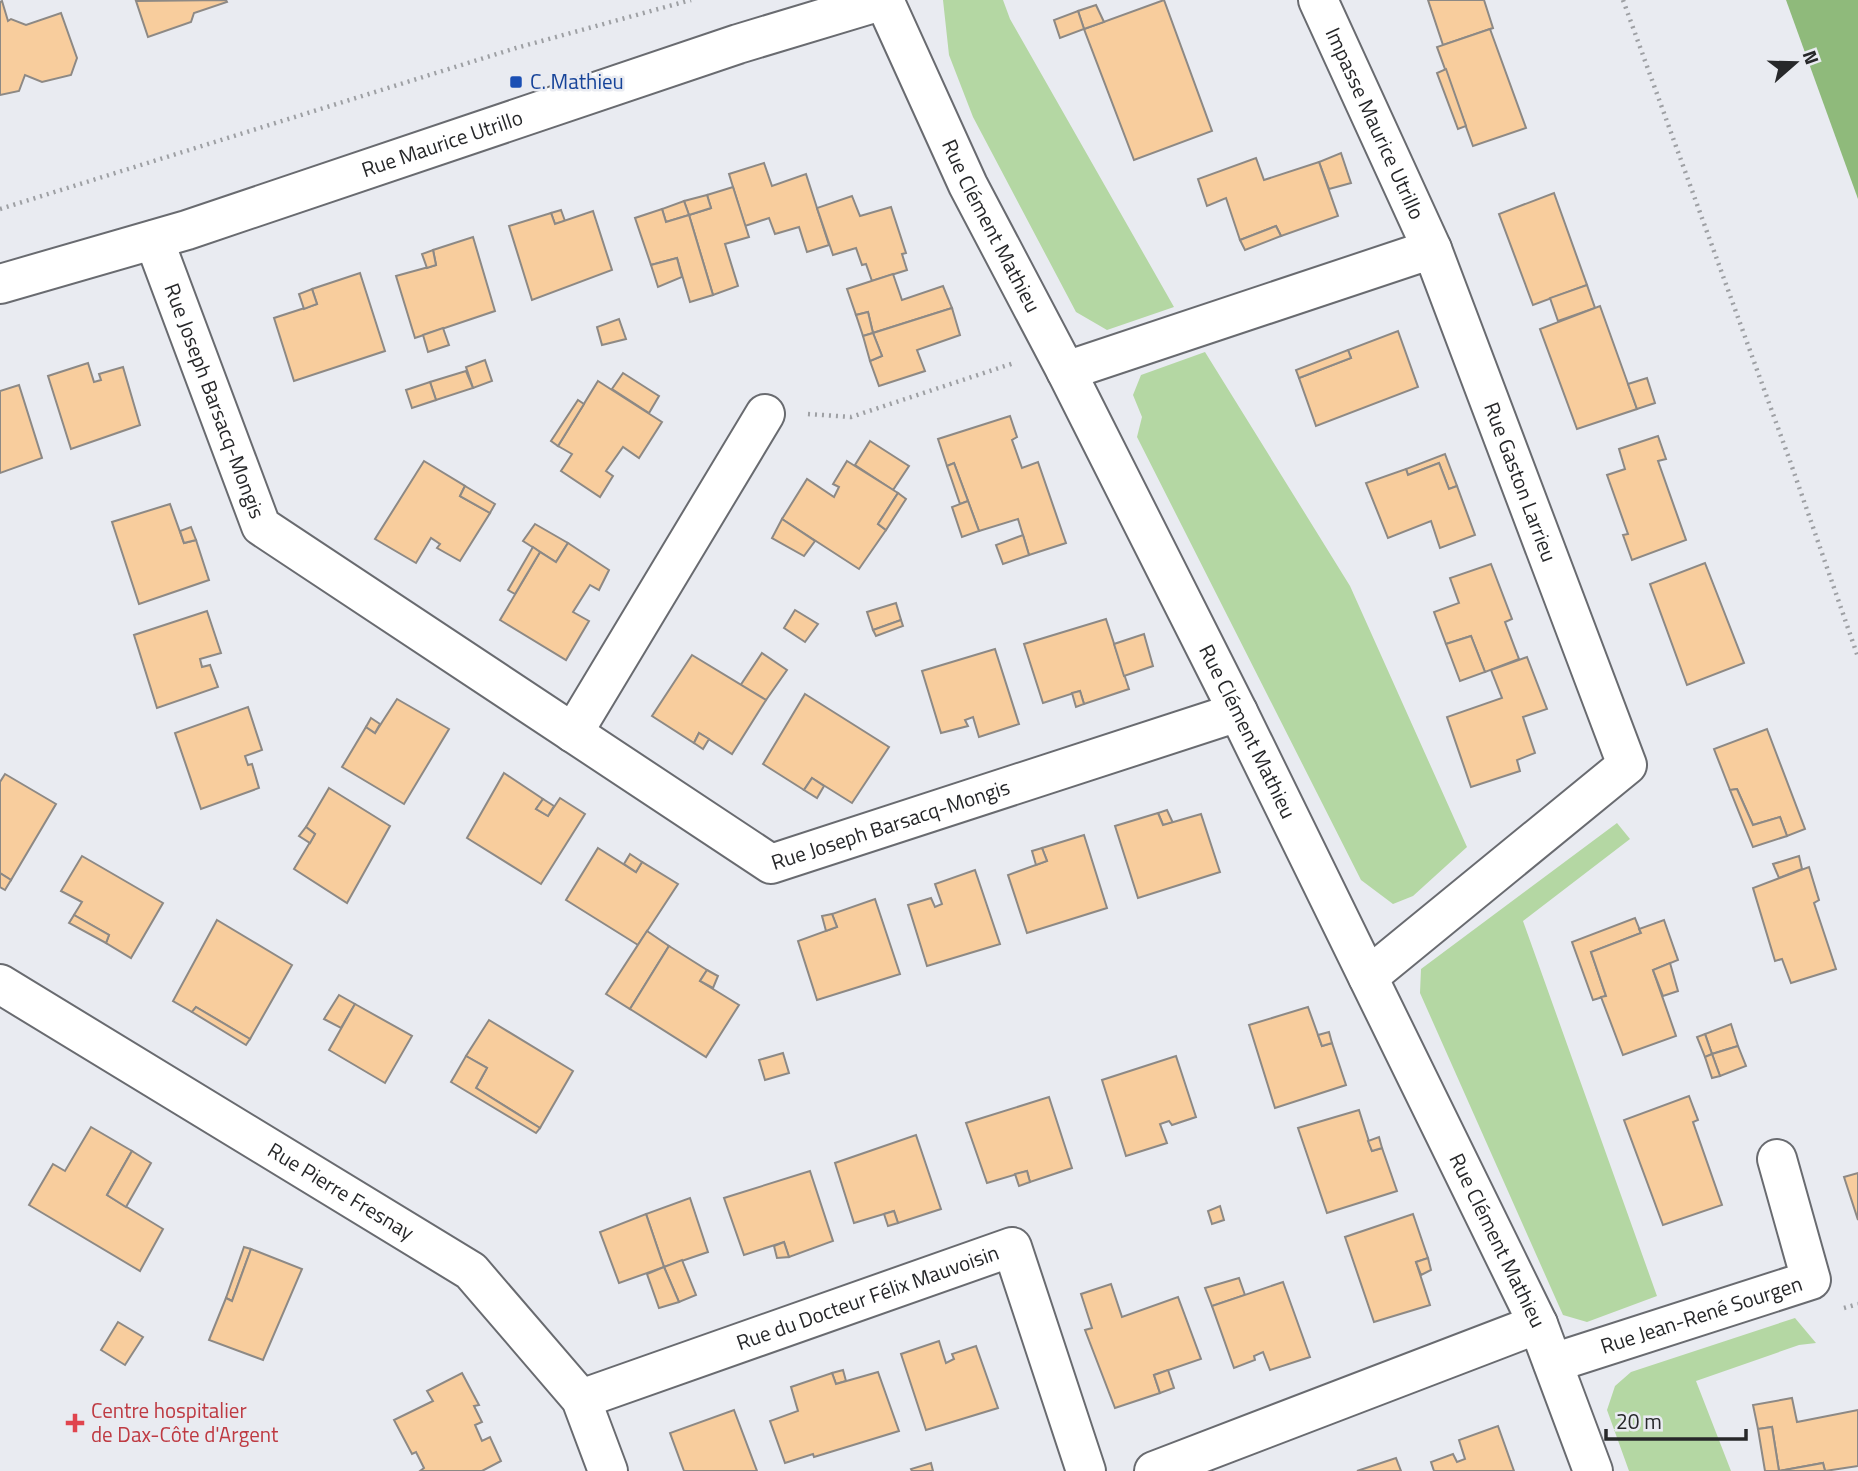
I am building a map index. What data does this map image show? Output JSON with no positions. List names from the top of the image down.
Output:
{
  "streets": {
    "street": [
      "Impasse Maurice Utrillo",
      "Rue Maurice Utrillo",
      "Rue Clément Mathieu",
      "Rue Joseph Barsacq-Mongis",
      "Rue Gaston Larrieu",
      "Rue Pierre Fresnay",
      "Rue du Docteur Félix Mauvoisin",
      "Rue Jean-René Sourgen"
    ]
  },
  "crossings": [
    ["Impasse Maurice Utrillo", "Rue Gaston Larrieu"],
    ["Rue Maurice Utrillo", "Rue Clément Mathieu"],
    ["Rue Maurice Utrillo", "Rue Joseph Barsacq-Mongis"],
    ["Rue Clément Mathieu", "Rue Joseph Barsacq-Mongis"],
    ["Rue Clément Mathieu", "Rue Gaston Larrieu"],
    ["Rue Clément Mathieu", "Rue Jean-René Sourgen"],
    ["Rue Pierre Fresnay", "Rue du Docteur Félix Mauvoisin"]
  ],
  "places": {
    "transit": ["C. Mathieu"],
    "health": ["Centre hospitalier de Dax-Côte d'Argent"]
  },
  "scale_bar": "20 m",
  "north": "right"
}
